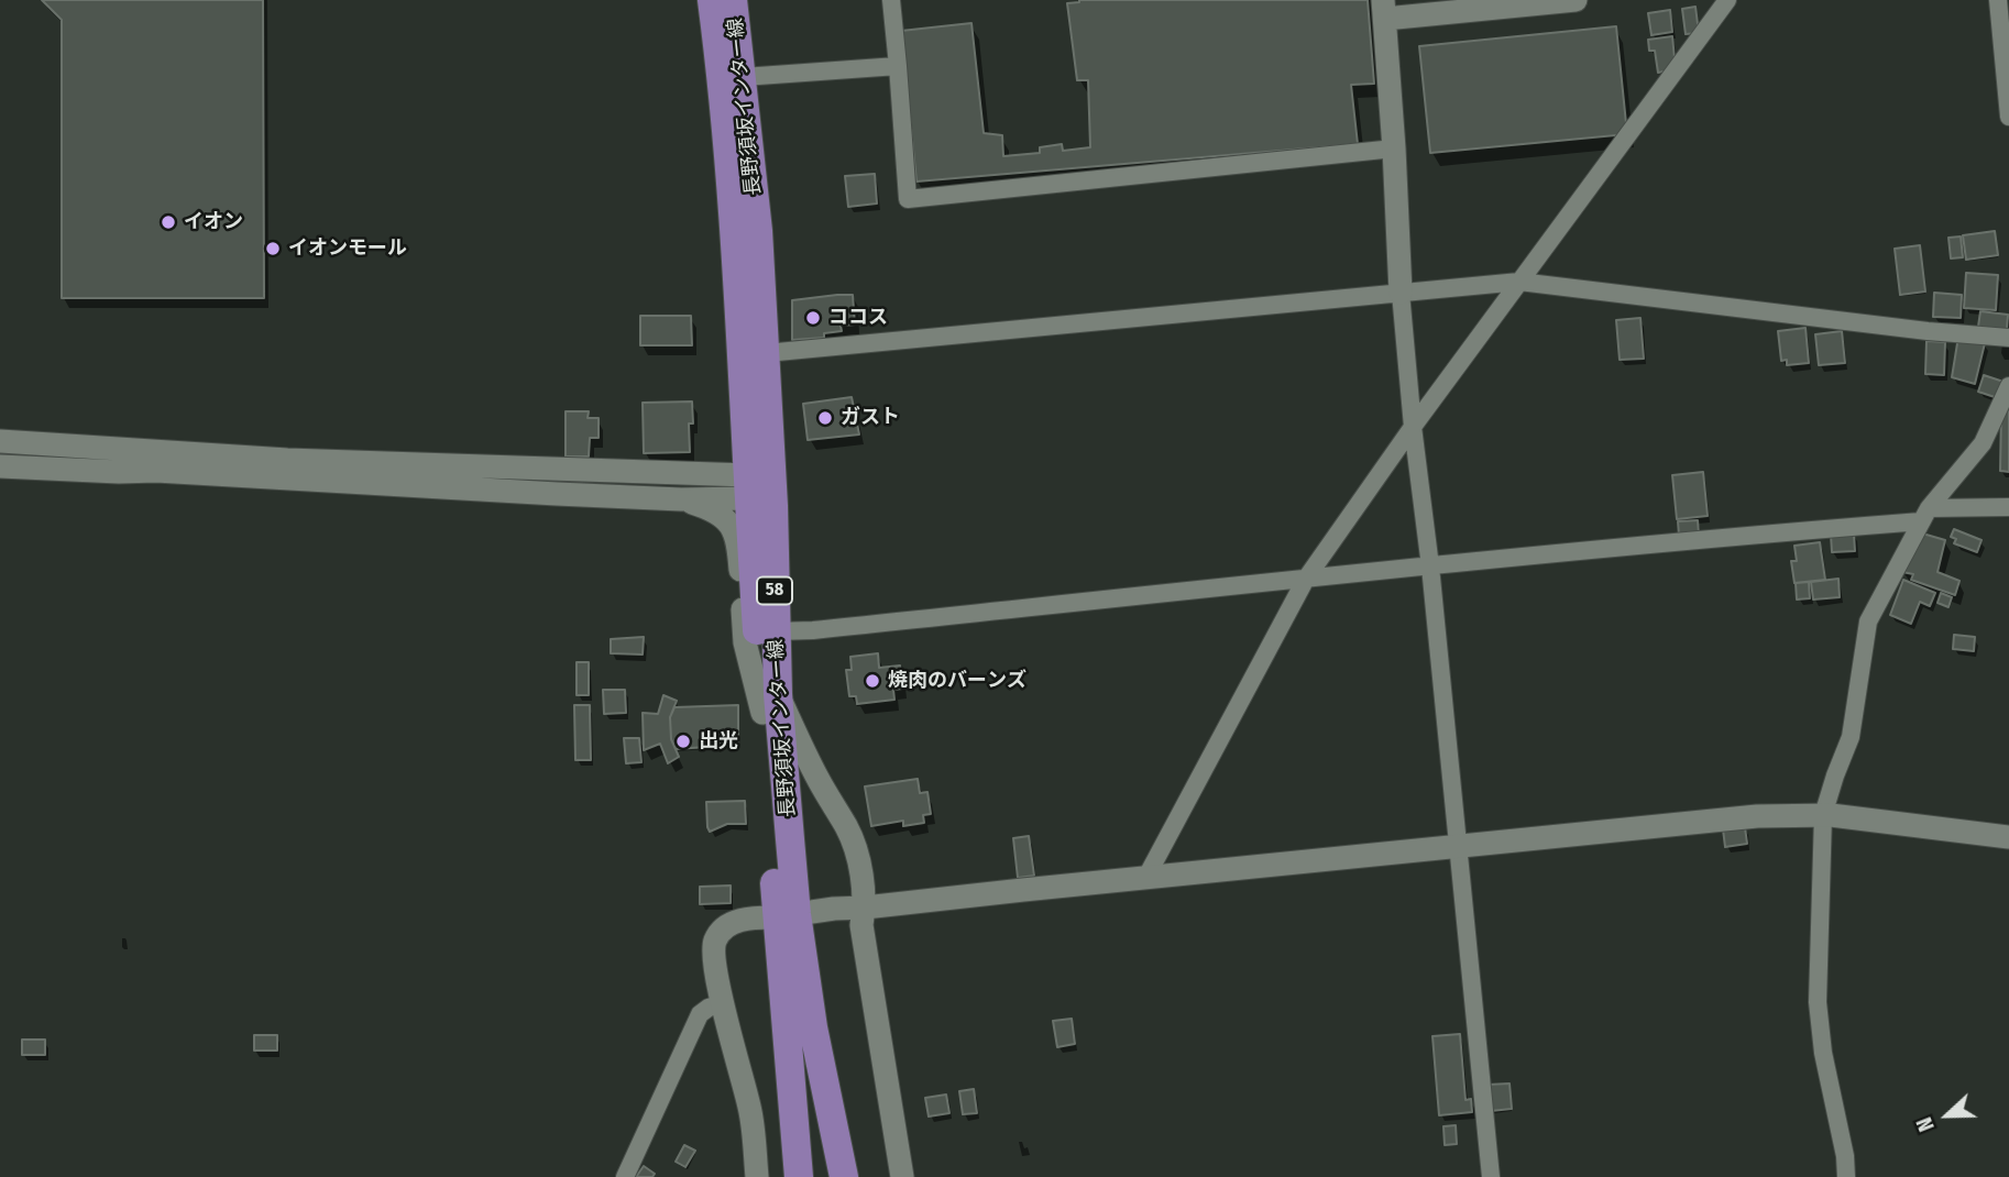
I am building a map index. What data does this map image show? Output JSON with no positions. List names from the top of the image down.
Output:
{
  "streets": {
    "main road": ["長野須坂インター線", "58"]
  },
  "places": [
    "イオン",
    "イオンモール",
    "ココス",
    "ガスト",
    "焼肉のバーンズ",
    "出光"
  ],
  "north": "left"
}
